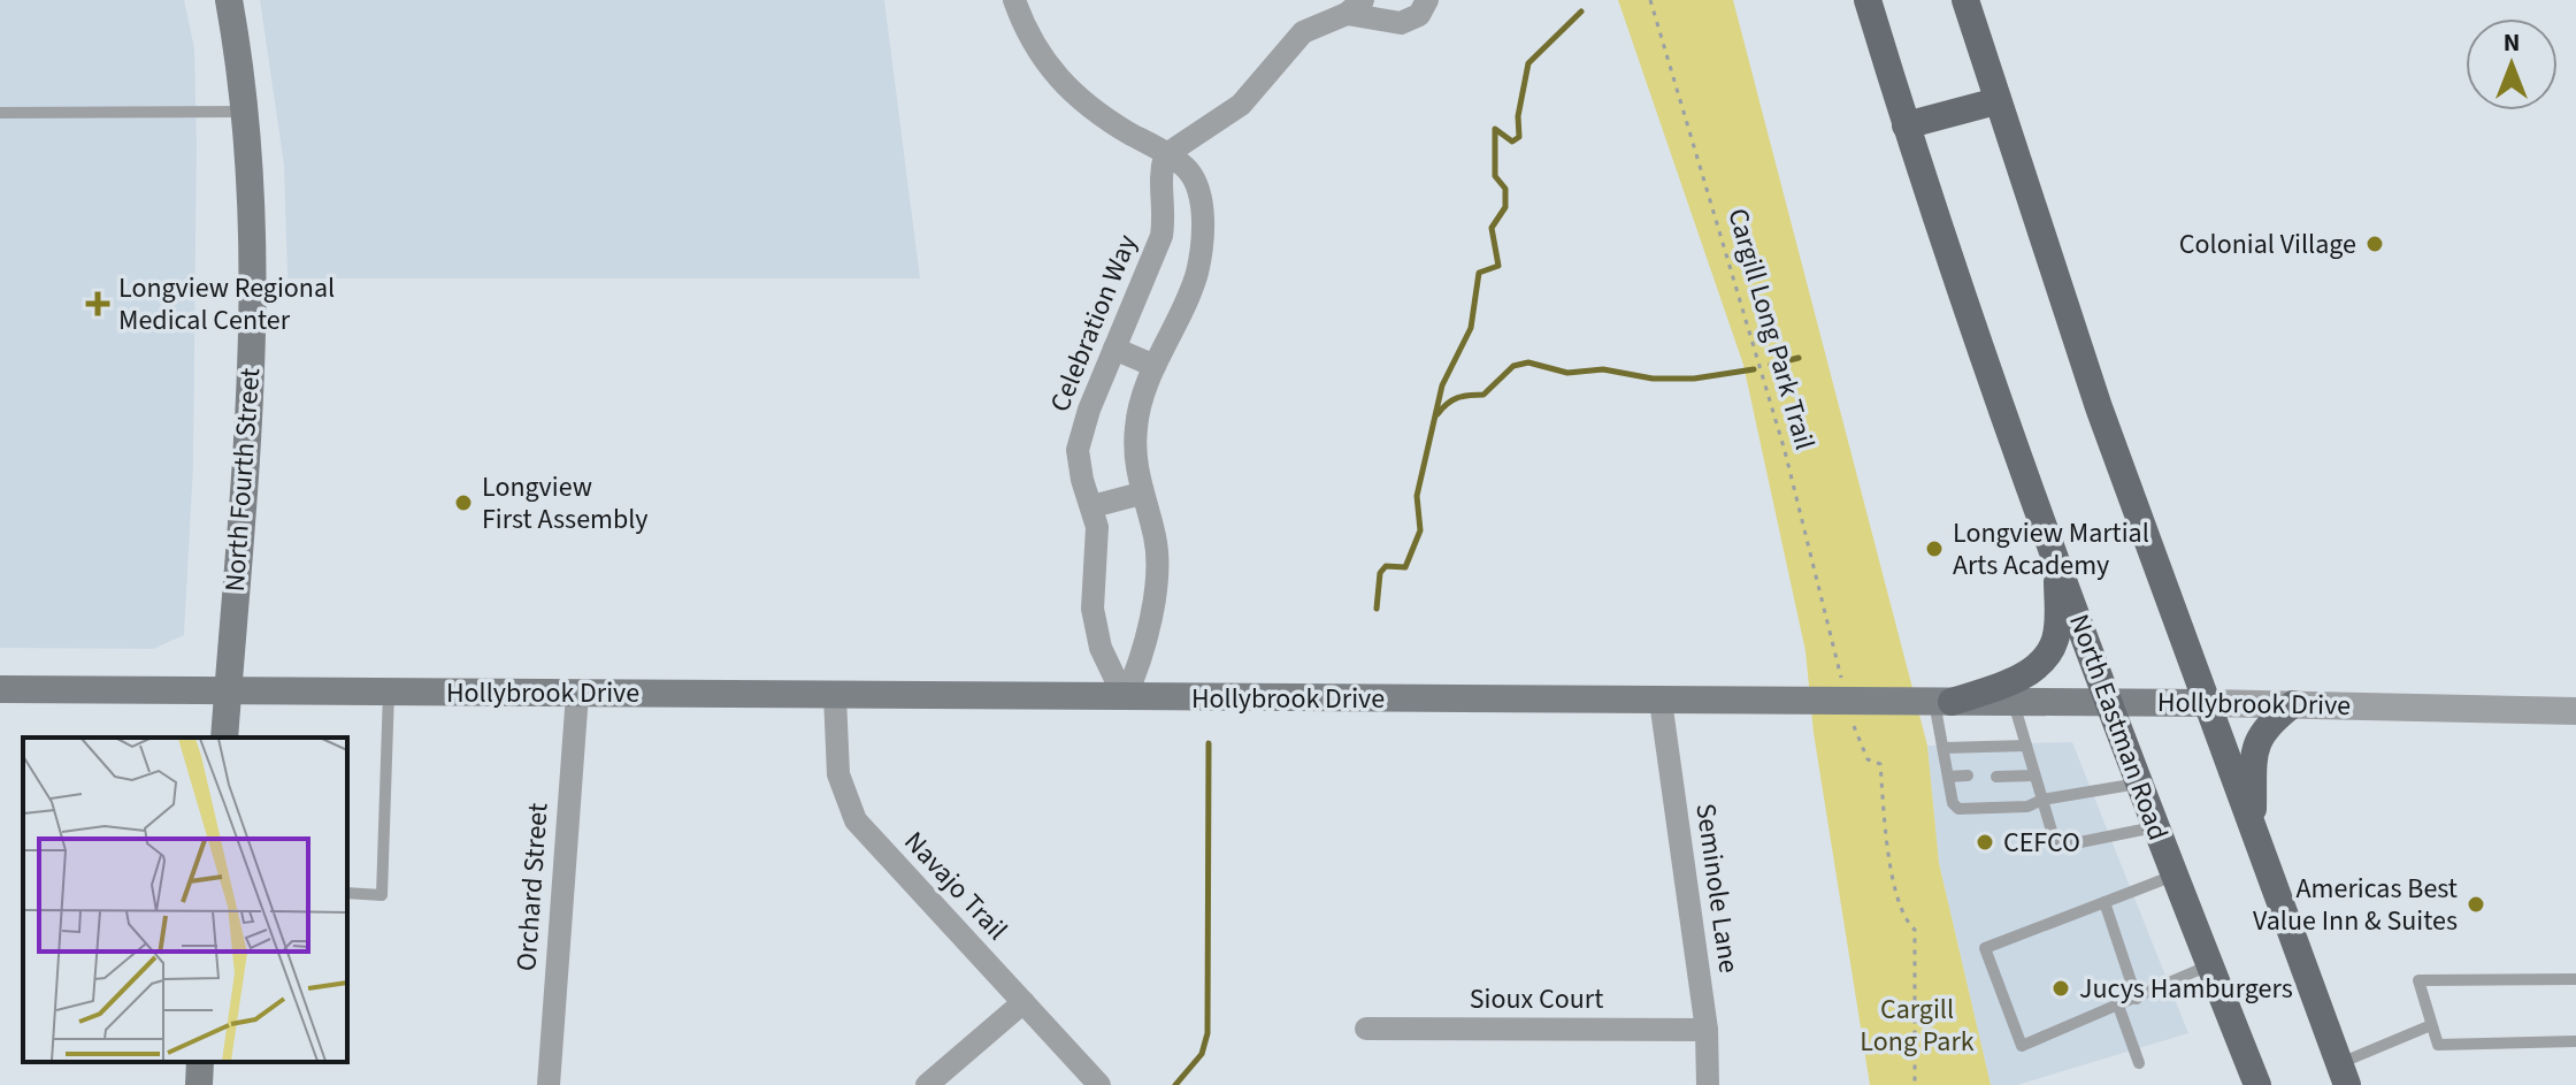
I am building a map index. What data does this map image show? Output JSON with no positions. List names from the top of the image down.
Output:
{
  "streets": {
    "main road": ["North Fourth Street", "Hollybrook Drive", "North Eastman Road"],
    "street": [
      "Celebration Way",
      "Navajo Trail",
      "Orchard Street",
      "Seminole Lane",
      "Sioux Court"
    ],
    "path": ["Cargill Long Park Trail"]
  },
  "crossings": [
    ["Celebration Way", "Hollybrook Drive"],
    ["North Fourth Street", "Hollybrook Drive"],
    ["Hollybrook Drive", "North Eastman Road"],
    ["Hollybrook Drive", "Navajo Trail"],
    ["Hollybrook Drive", "Orchard Street"],
    ["Hollybrook Drive", "Seminole Lane"],
    ["Seminole Lane", "Sioux Court"]
  ],
  "parks": ["Cargill Long Park"],
  "places": {
    "other": [
      "Colonial Village",
      "Longview First Assembly",
      "Longview Martial Arts Academy",
      "CEFCO",
      "Americas Best Value Inn & Suites",
      "Jucys Hamburgers"
    ],
    "health": ["Longview Regional Medical Center"]
  },
  "north": "top"
}
